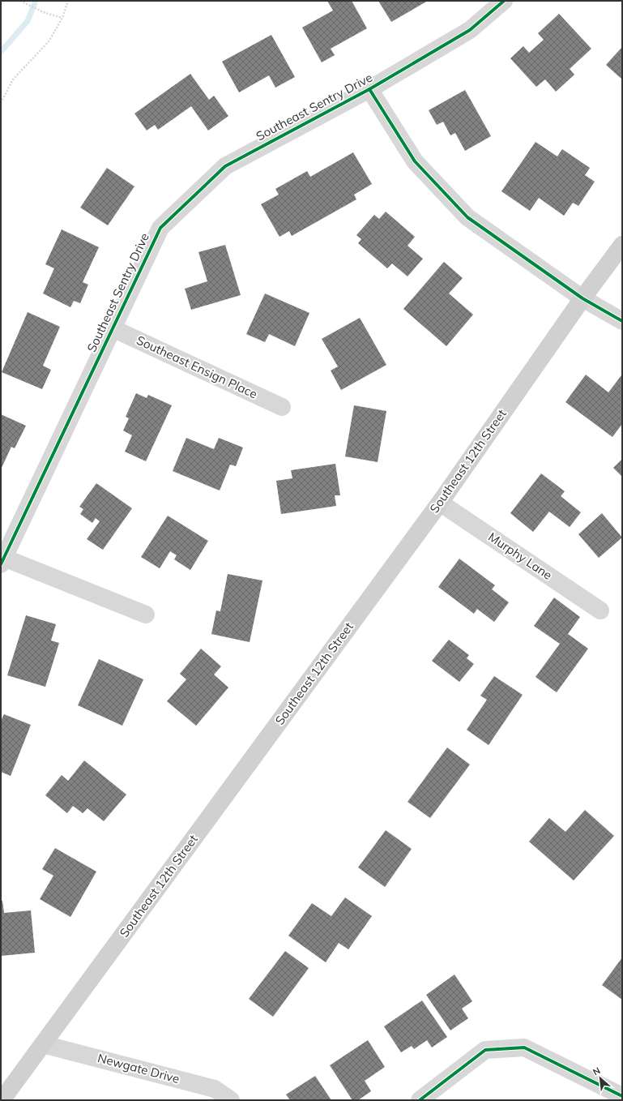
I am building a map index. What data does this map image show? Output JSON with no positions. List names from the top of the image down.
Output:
{
  "streets": {
    "main road": ["Southeast 12th Street"],
    "street": [
      "Southeast Sentry Drive",
      "Southeast Ensign Place",
      "Murphy Lane",
      "Newgate Drive"
    ]
  },
  "crossings": [
    ["Southeast Sentry Drive", "Southeast Ensign Place"],
    ["Southeast 12th Street", "Murphy Lane"],
    ["Southeast 12th Street", "Newgate Drive"]
  ],
  "north": "top left"
}
